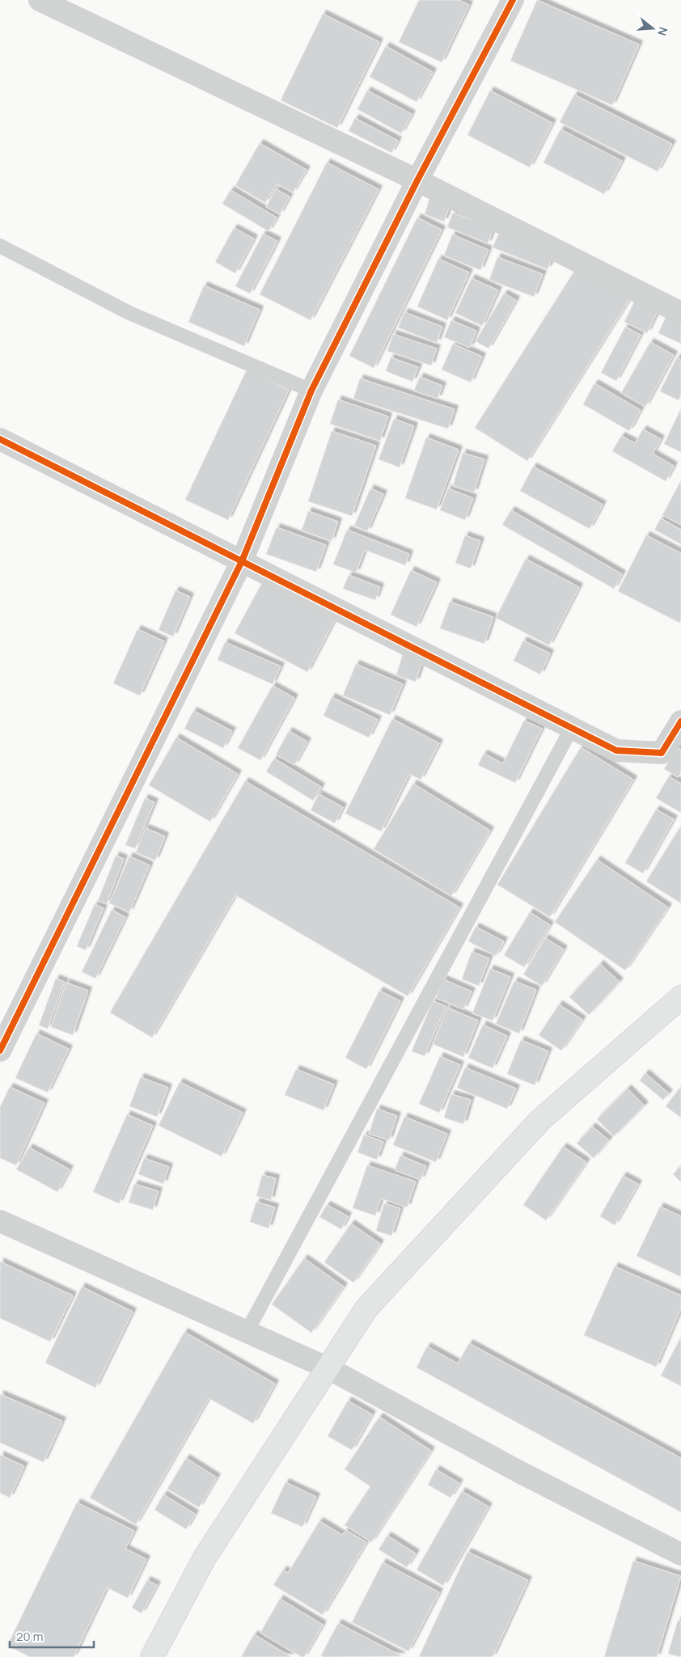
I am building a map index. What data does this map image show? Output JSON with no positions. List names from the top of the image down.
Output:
{
  "scale_bar": "20 m",
  "north": "right"
}
